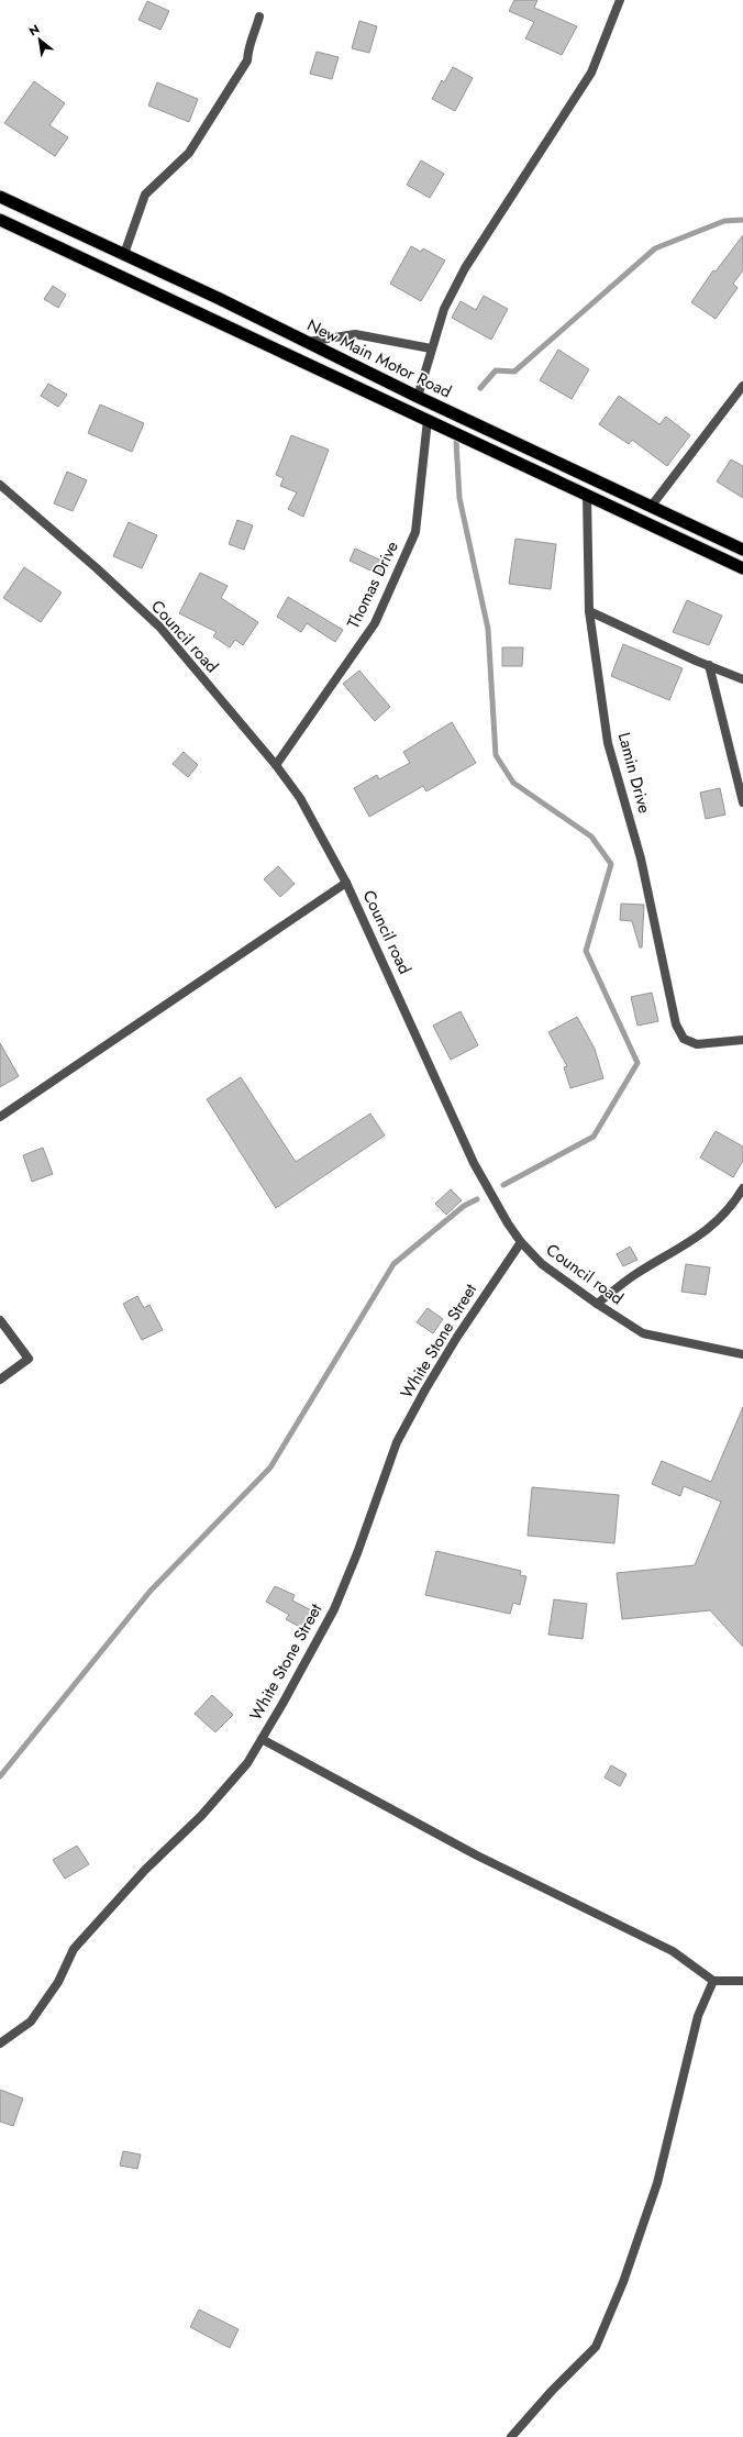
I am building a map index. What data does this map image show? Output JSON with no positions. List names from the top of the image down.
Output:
{
  "streets": {
    "highway": ["New Main Motor Road"],
    "street": [
      "Thomas Drive",
      "Council road",
      "Lamin Drive",
      "White Stone Street"
    ]
  },
  "crossings": [
    ["New Main Motor Road", "Thomas Drive"],
    ["New Main Motor Road", "Lamin Drive"],
    ["Thomas Drive", "Council road"],
    ["Council road", "White Stone Street"]
  ],
  "north": "top left"
}
